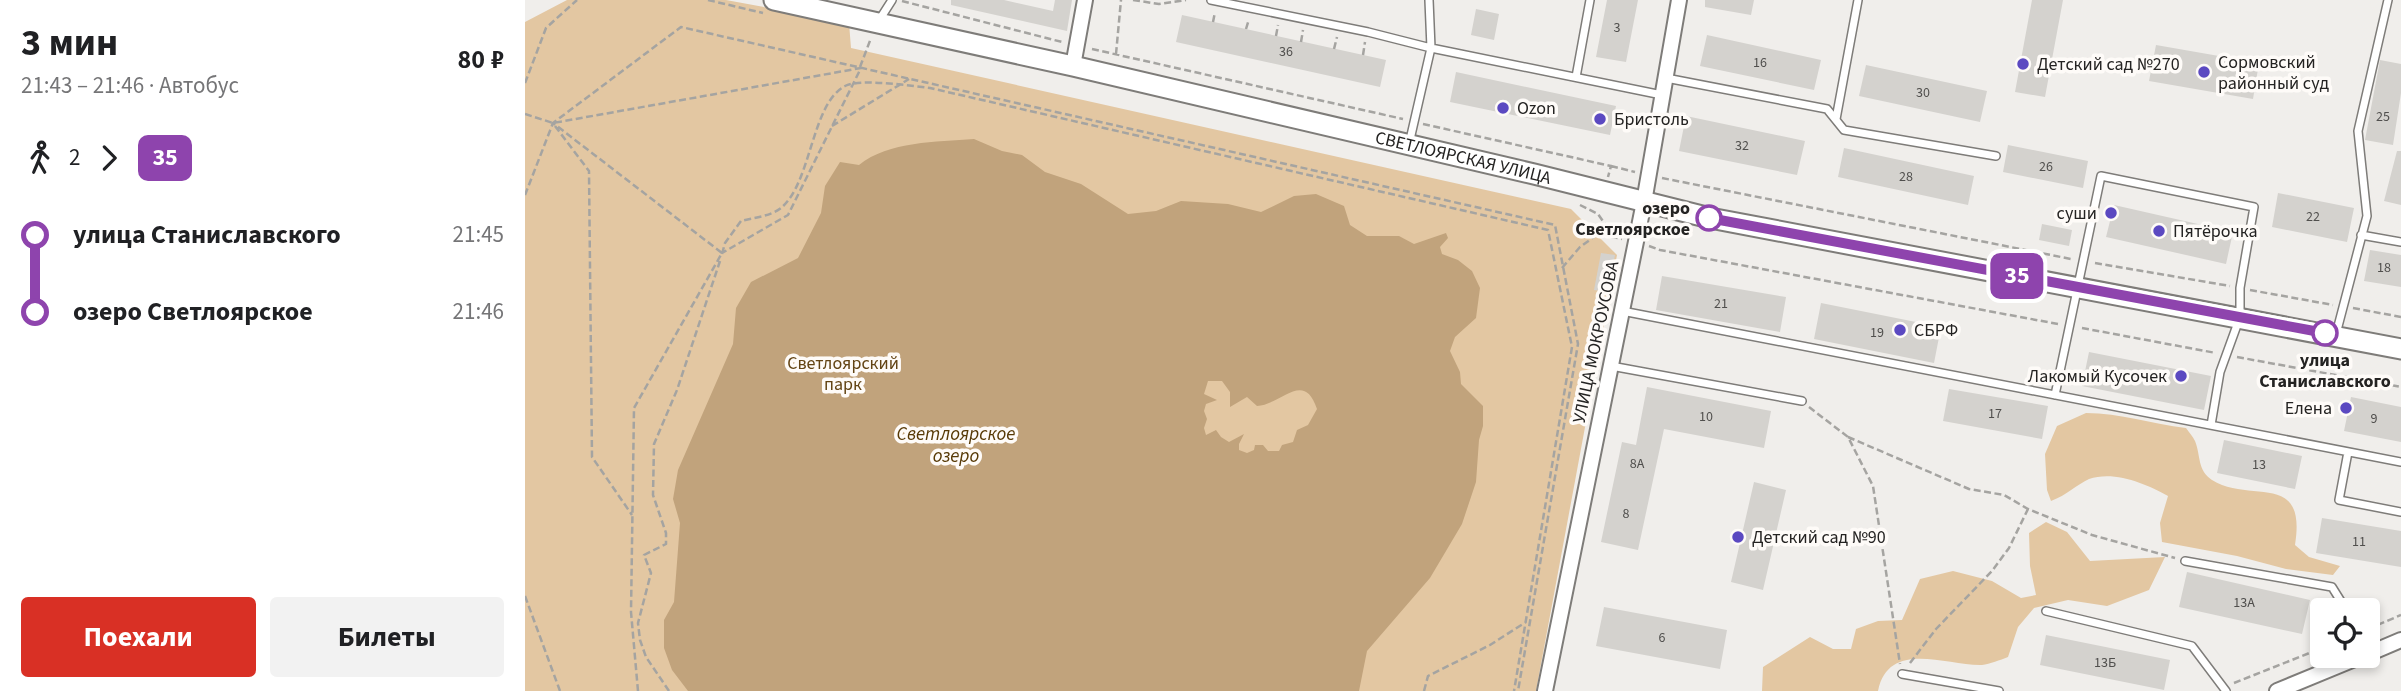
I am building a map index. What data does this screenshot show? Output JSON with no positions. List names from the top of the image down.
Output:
{
  "streets": {
    "main road": ["СВЕТЛОЯРСКАЯ УЛИЦА"],
    "street": ["УЛИЦА МОКРОУСОВА"]
  },
  "crossings": [
    ["СВЕТЛОЯРСКАЯ УЛИЦА", "УЛИЦА МОКРОУСОВА"]
  ],
  "water": ["Светлоярское озеро"],
  "parks": ["Светлоярский парк"],
  "places": [
    "Детский сад №270",
    "Сормовский районный суд",
    "Ozon",
    "Бристоль",
    "суши",
    "озеро Светлоярское",
    "Пятёрочка",
    "СБРФ",
    "улица Станиславского",
    "Лакомый Кусочек",
    "Елена",
    "Детский сад №90"
  ],
  "lines": ["bus line 35"],
  "house_numbers": [
    "3",
    "36",
    "16",
    "30",
    "25",
    "32",
    "26",
    "28",
    "22",
    "18",
    "21",
    "19",
    "17",
    "10",
    "9",
    "8А",
    "13",
    "8",
    "11",
    "13А",
    "6",
    "13Б"
  ],
  "page": {
    "heading": ["3 мин", "21:43 – 21:46 · Автобус", "80 ₽"],
    "on_map": "35",
    "legs": ["2", "35"],
    "list": [
      {
        "name": "улица Станиславского",
        "value": "21:45"
      },
      {
        "name": "озеро Светлоярское",
        "value": "21:46"
      }
    ],
    "buttons": ["Поехали", "Билеты"]
  }
}
